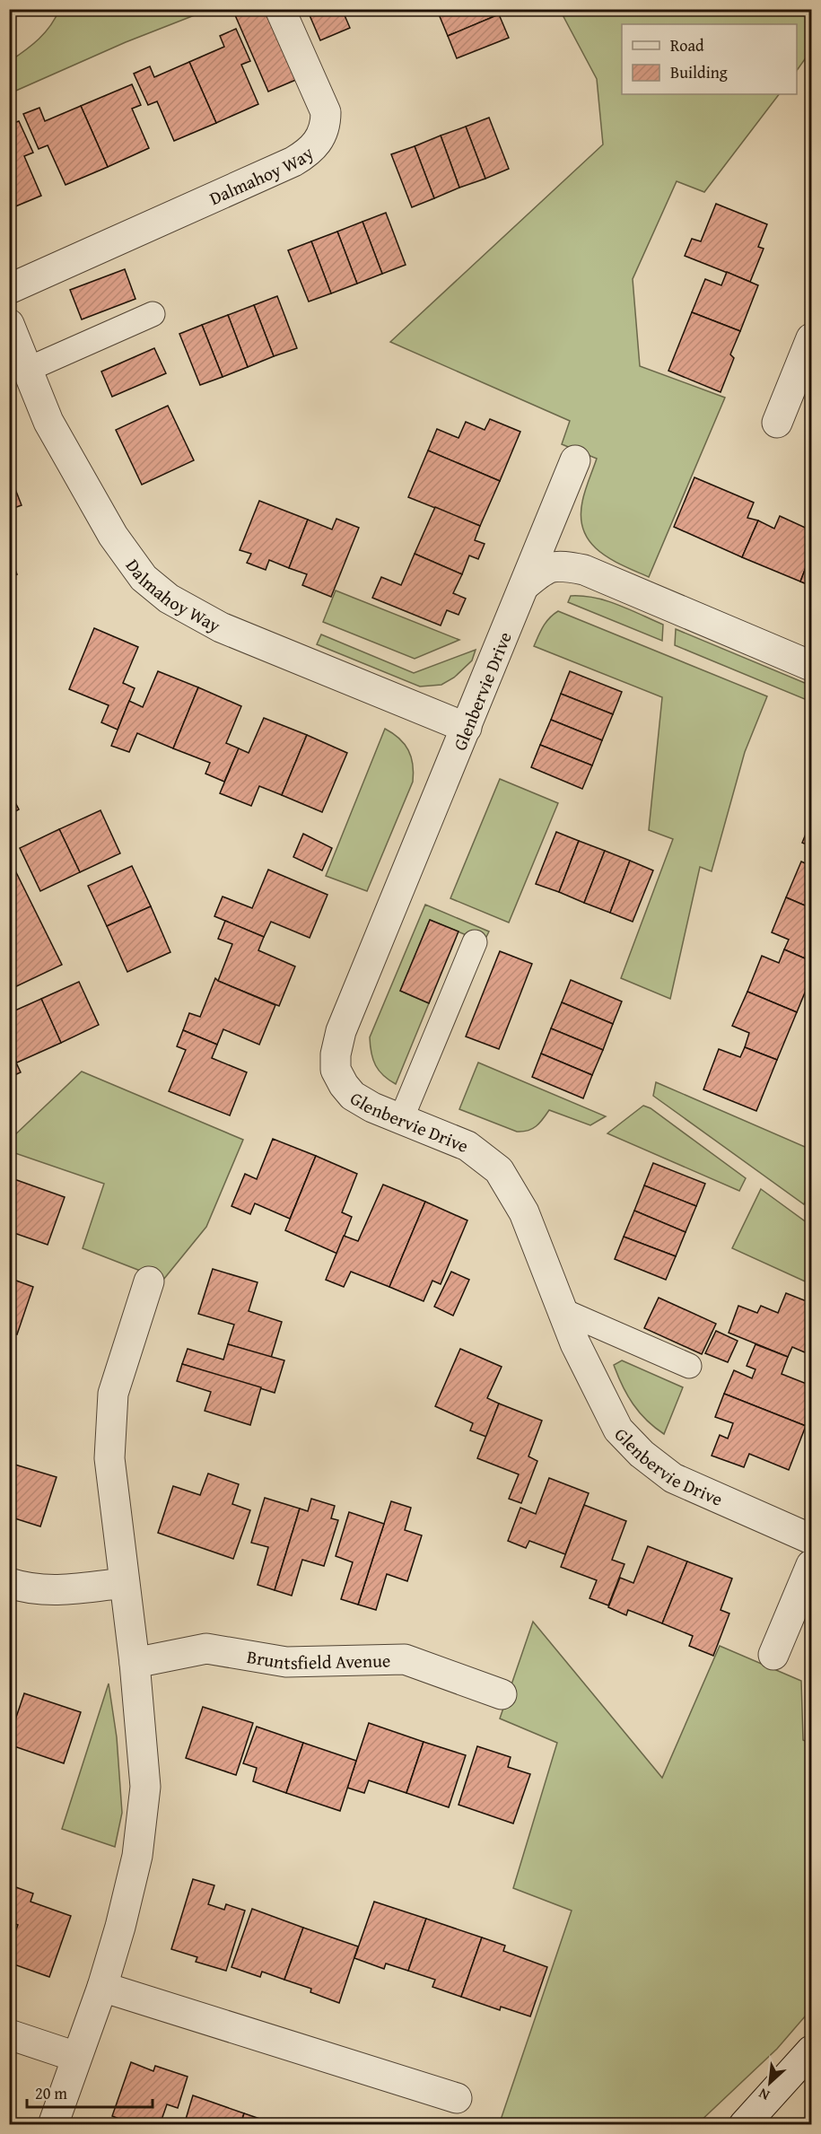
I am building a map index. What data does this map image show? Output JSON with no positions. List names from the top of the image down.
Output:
{
  "streets": {
    "street": ["Dalmahoy Way", "Glenbervie Drive", "Bruntsfield Avenue"]
  },
  "crossings": [
    ["Dalmahoy Way", "Glenbervie Drive"]
  ],
  "legend": ["Road", "Building"],
  "scale_bar": "20 m",
  "north": "bottom left"
}
